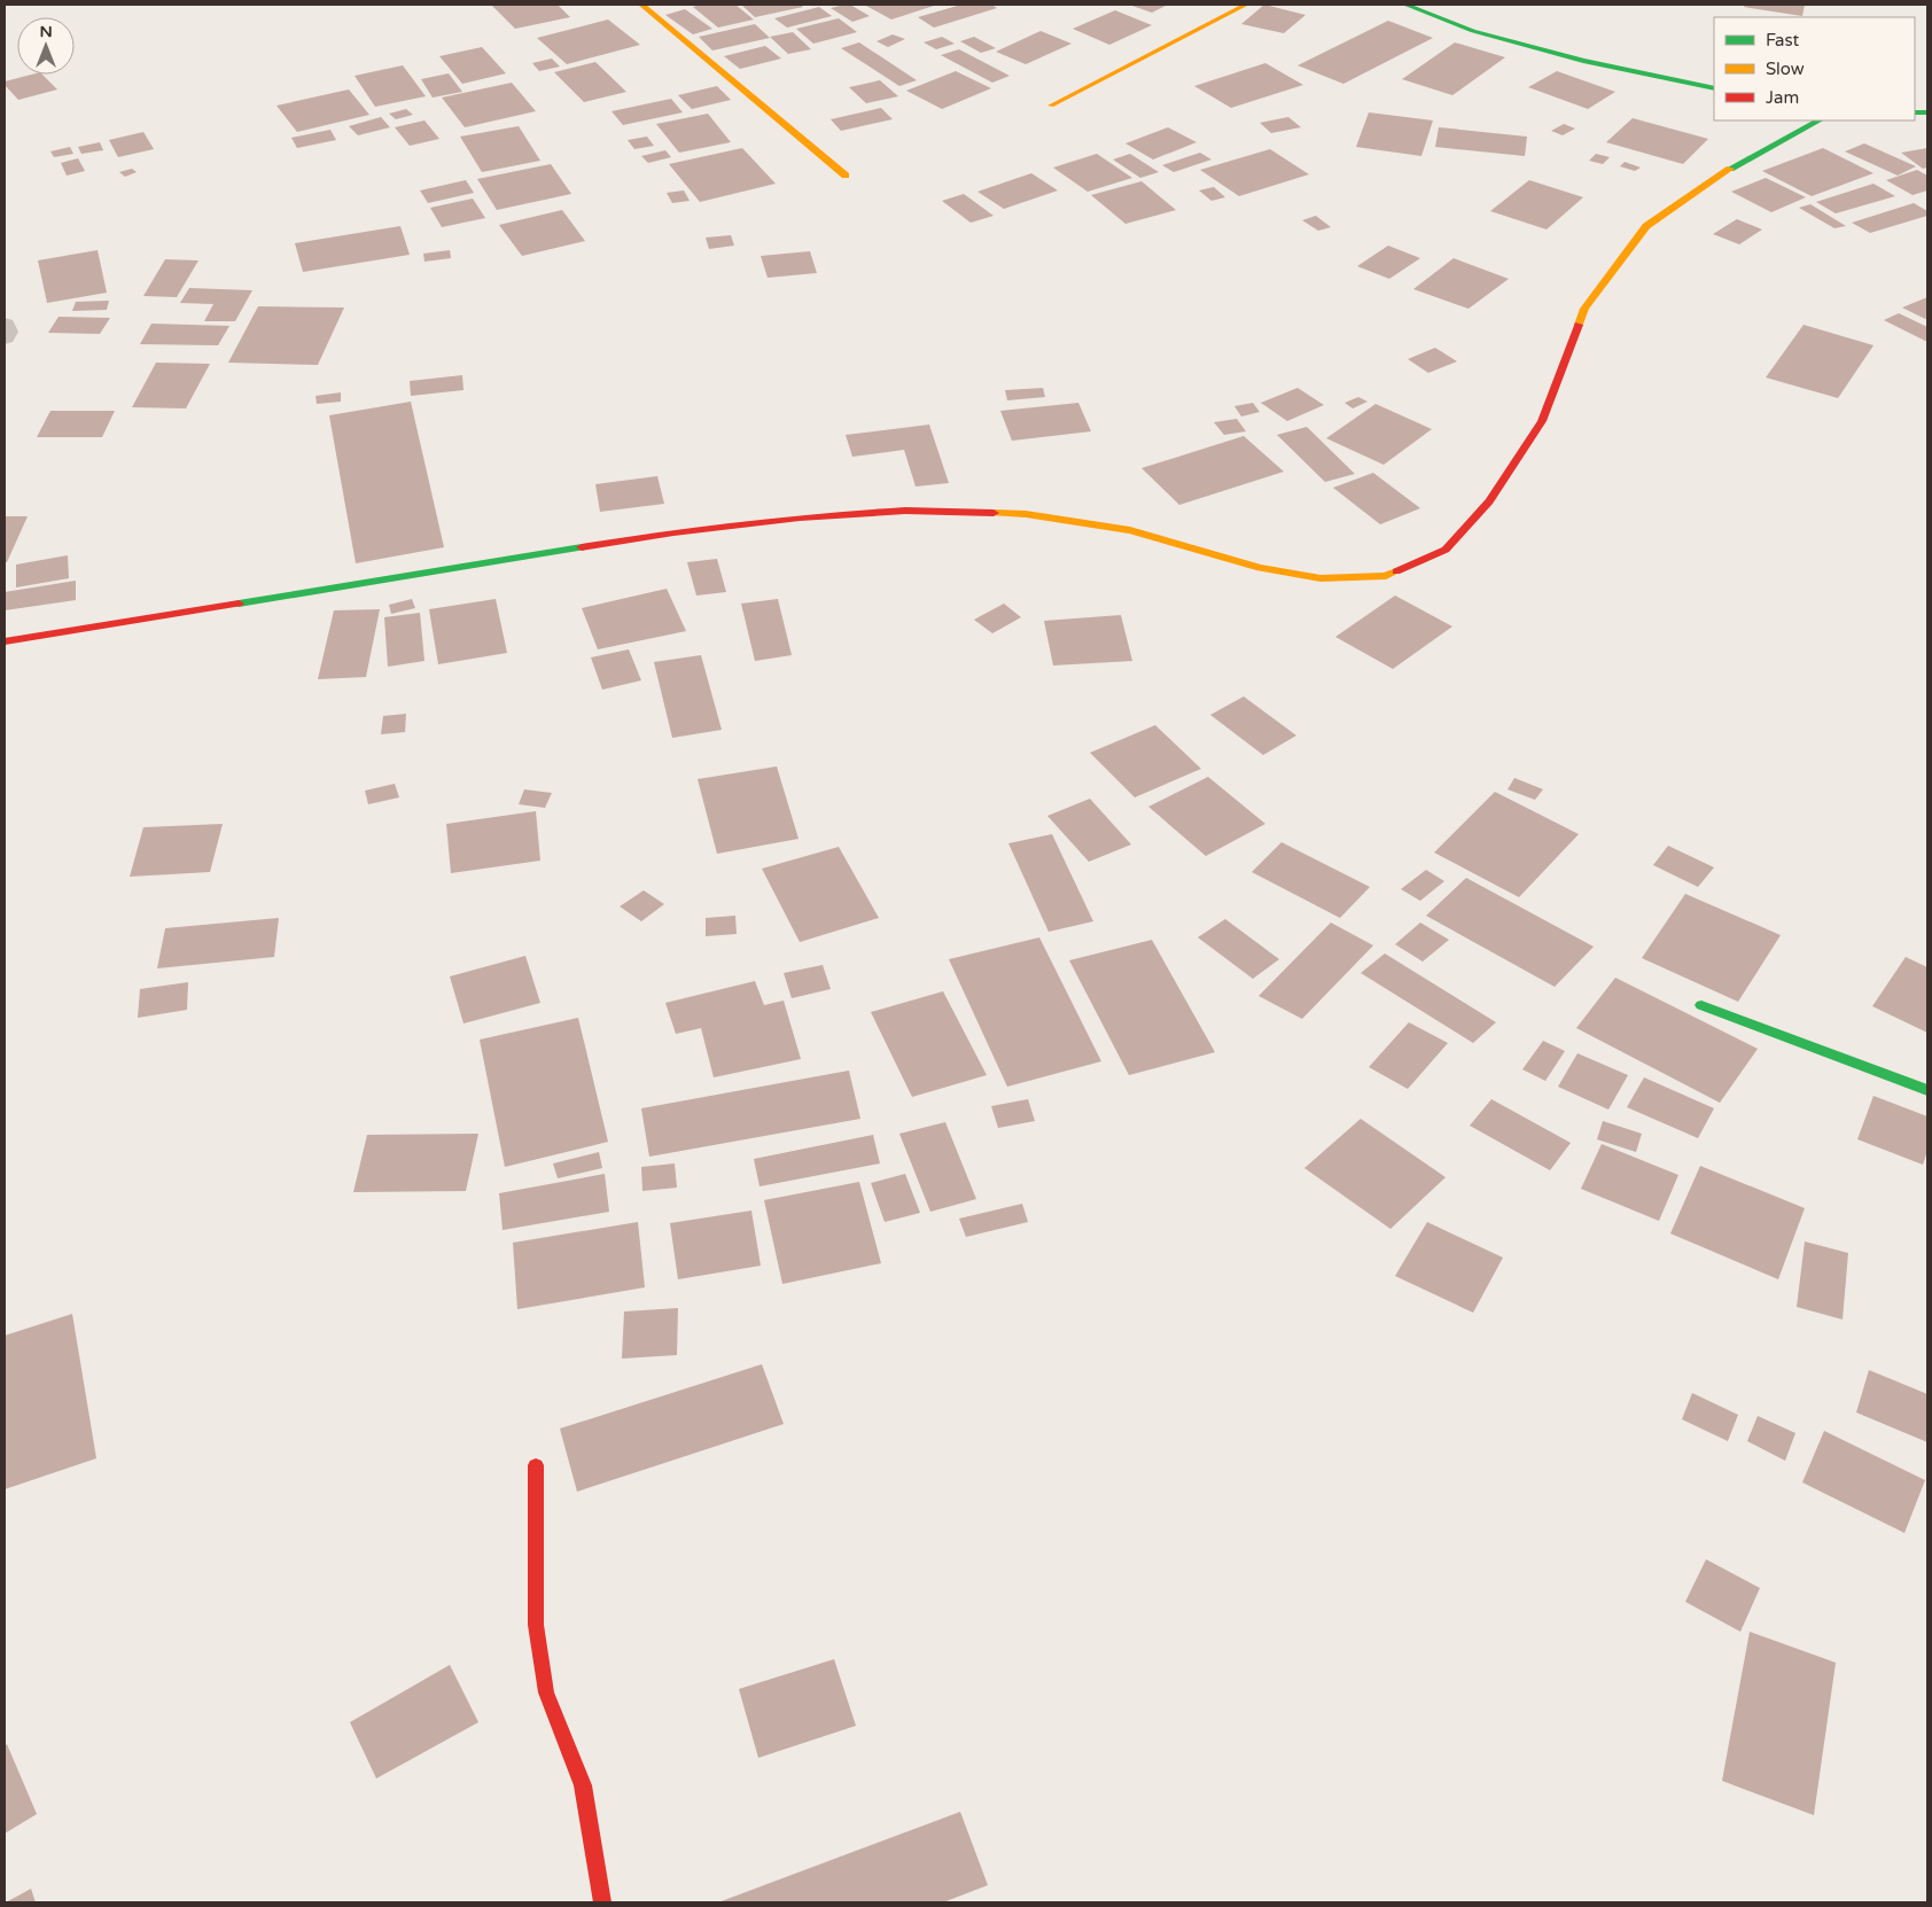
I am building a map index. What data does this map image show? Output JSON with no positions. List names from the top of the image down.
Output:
{
  "legend": ["Fast", "Slow", "Jam"],
  "north": "top"
}
